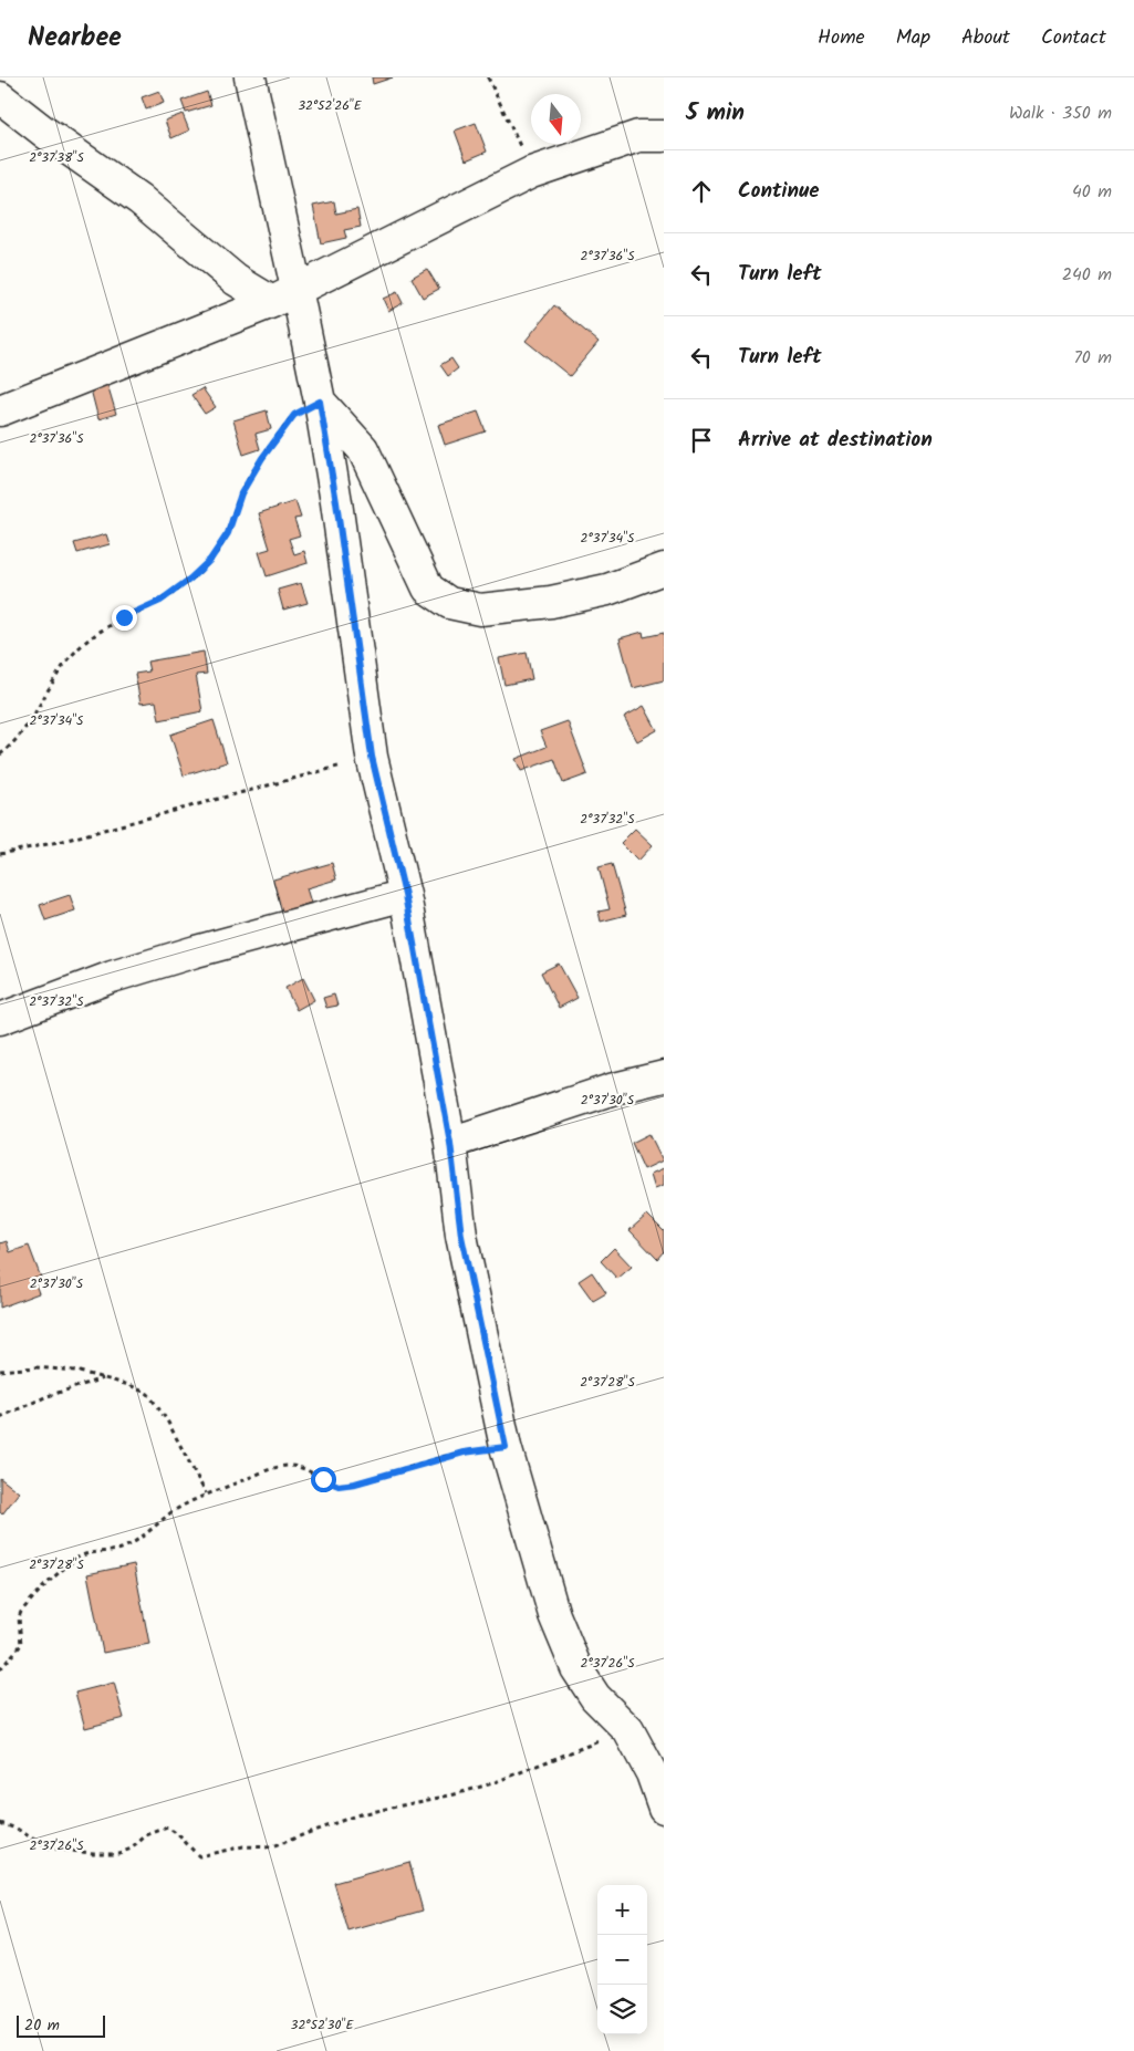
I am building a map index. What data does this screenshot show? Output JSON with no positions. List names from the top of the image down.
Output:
{
  "scale_bar": "20 m",
  "north": "bottom",
  "page": {
    "header": "Nearbee",
    "nav": [
      "Home",
      "Map",
      "About",
      "Contact"
    ],
    "heading": ["5 min", "Walk · 350 m"],
    "list": [
      ["Continue", "40 m"],
      ["Turn left", "240 m"],
      ["Turn left", "70 m"],
      "Arrive at destination"
    ],
    "map_buttons": ["+", "−"],
    "scale": "20 m"
  },
  "coordinates": [
    "32°52'26\"E",
    "2°37'38\"S",
    "2°37'36\"S",
    "2°37'34\"S",
    "2°37'32\"S",
    "2°37'30\"S",
    "2°37'28\"S",
    "2°37'26\"S",
    "32°52'30\"E"
  ]
}
